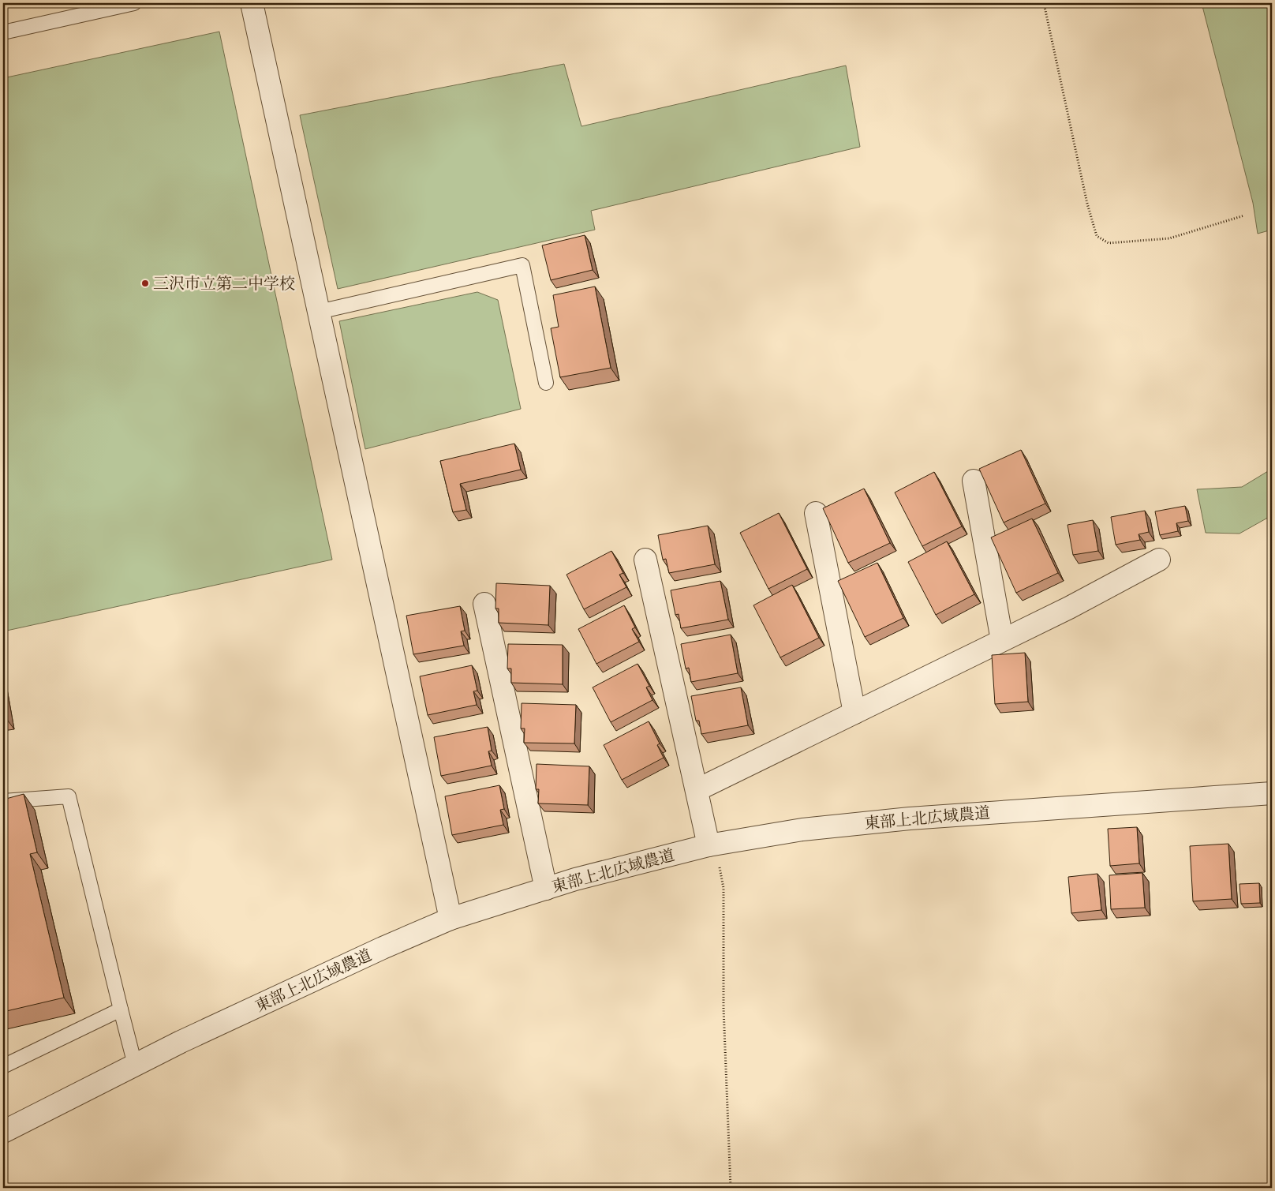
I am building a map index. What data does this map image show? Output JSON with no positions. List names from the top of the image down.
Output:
{
  "streets": {
    "street": ["東部上北広域農道"]
  },
  "places": ["三沢市立第二中学校"]
}
